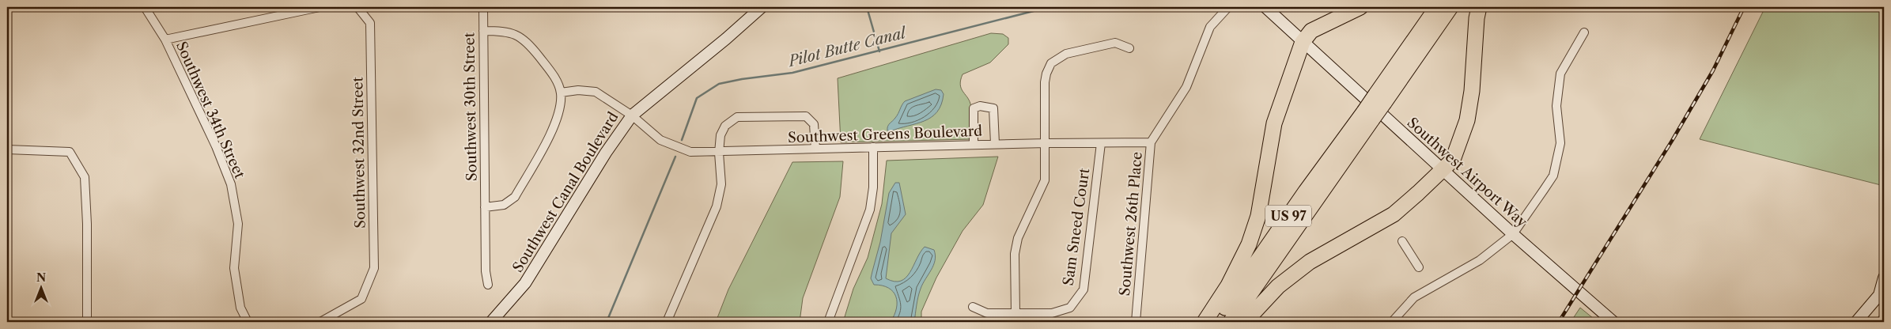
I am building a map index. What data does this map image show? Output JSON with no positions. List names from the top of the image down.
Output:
{
  "streets": {
    "highway": ["US 97"],
    "main road": ["Southwest Airport Way", "Southwest Canal Boulevard"],
    "street": [
      "Southwest 30th Street",
      "Southwest 34th Street",
      "Southwest Greens Boulevard",
      "Southwest 32nd Street",
      "Southwest 26th Place",
      "Sam Sneed Court"
    ]
  },
  "crossings": [
    ["Southwest Greens Boulevard", "Southwest Canal Boulevard"],
    ["Southwest Greens Boulevard", "Southwest 26th Place"],
    ["Southwest Greens Boulevard", "Sam Sneed Court"]
  ],
  "water": ["Pilot Butte Canal"],
  "north": "top"
}
